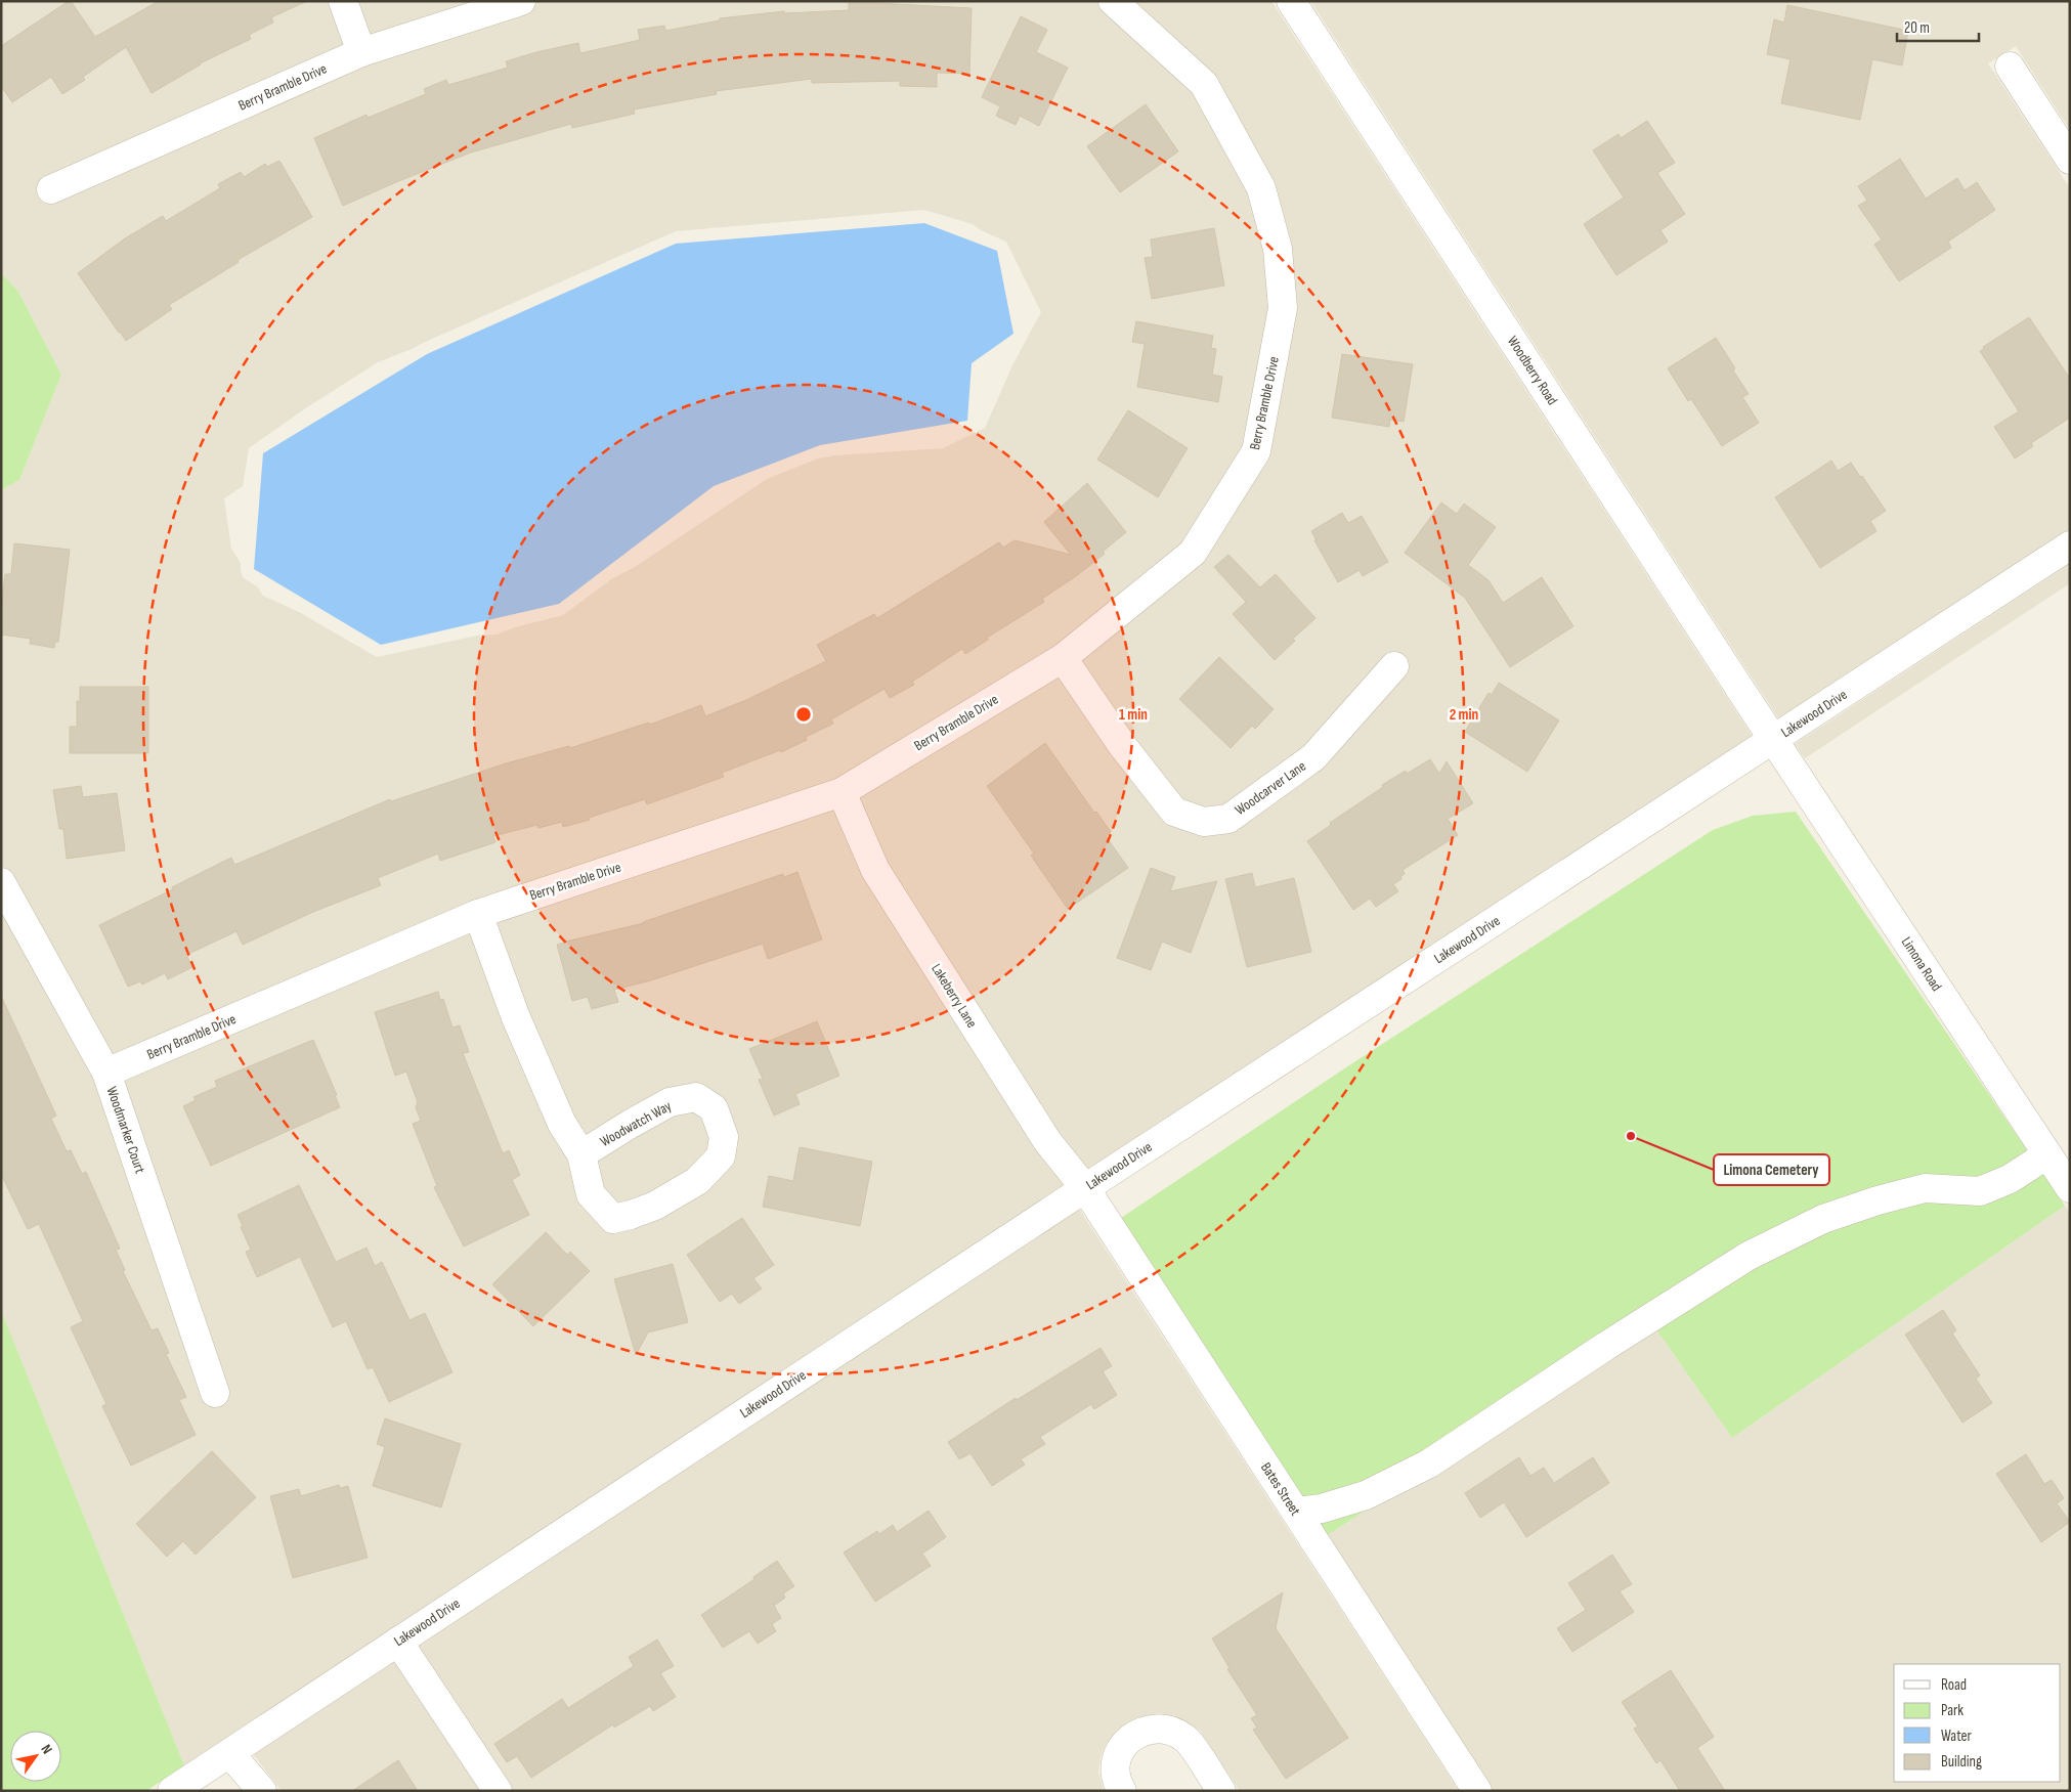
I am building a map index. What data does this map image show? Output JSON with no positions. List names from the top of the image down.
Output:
{
  "streets": {
    "street": [
      "Berry Bramble Drive",
      "Woodberry Road",
      "Lakewood Drive",
      "Woodcarver Lane",
      "Limona Road",
      "Lakeberry Lane",
      "Woodwatch Way",
      "Woodmarker Court",
      "Bates Street"
    ]
  },
  "crossings": [
    ["Berry Bramble Drive", "Woodcarver Lane"],
    ["Berry Bramble Drive", "Lakeberry Lane"],
    ["Berry Bramble Drive", "Woodwatch Way"],
    ["Berry Bramble Drive", "Woodmarker Court"],
    ["Woodberry Road", "Lakewood Drive"],
    ["Woodberry Road", "Limona Road"],
    ["Lakewood Drive", "Limona Road"],
    ["Lakewood Drive", "Lakeberry Lane"],
    ["Lakewood Drive", "Bates Street"],
    ["Lakeberry Lane", "Bates Street"]
  ],
  "places": ["Limona Cemetery"],
  "legend": [
    "Road",
    "Park",
    "Water",
    "Building"
  ],
  "scale_bar": "20 m",
  "north": "top right",
  "rings": ["1 min", "2 min"]
}
